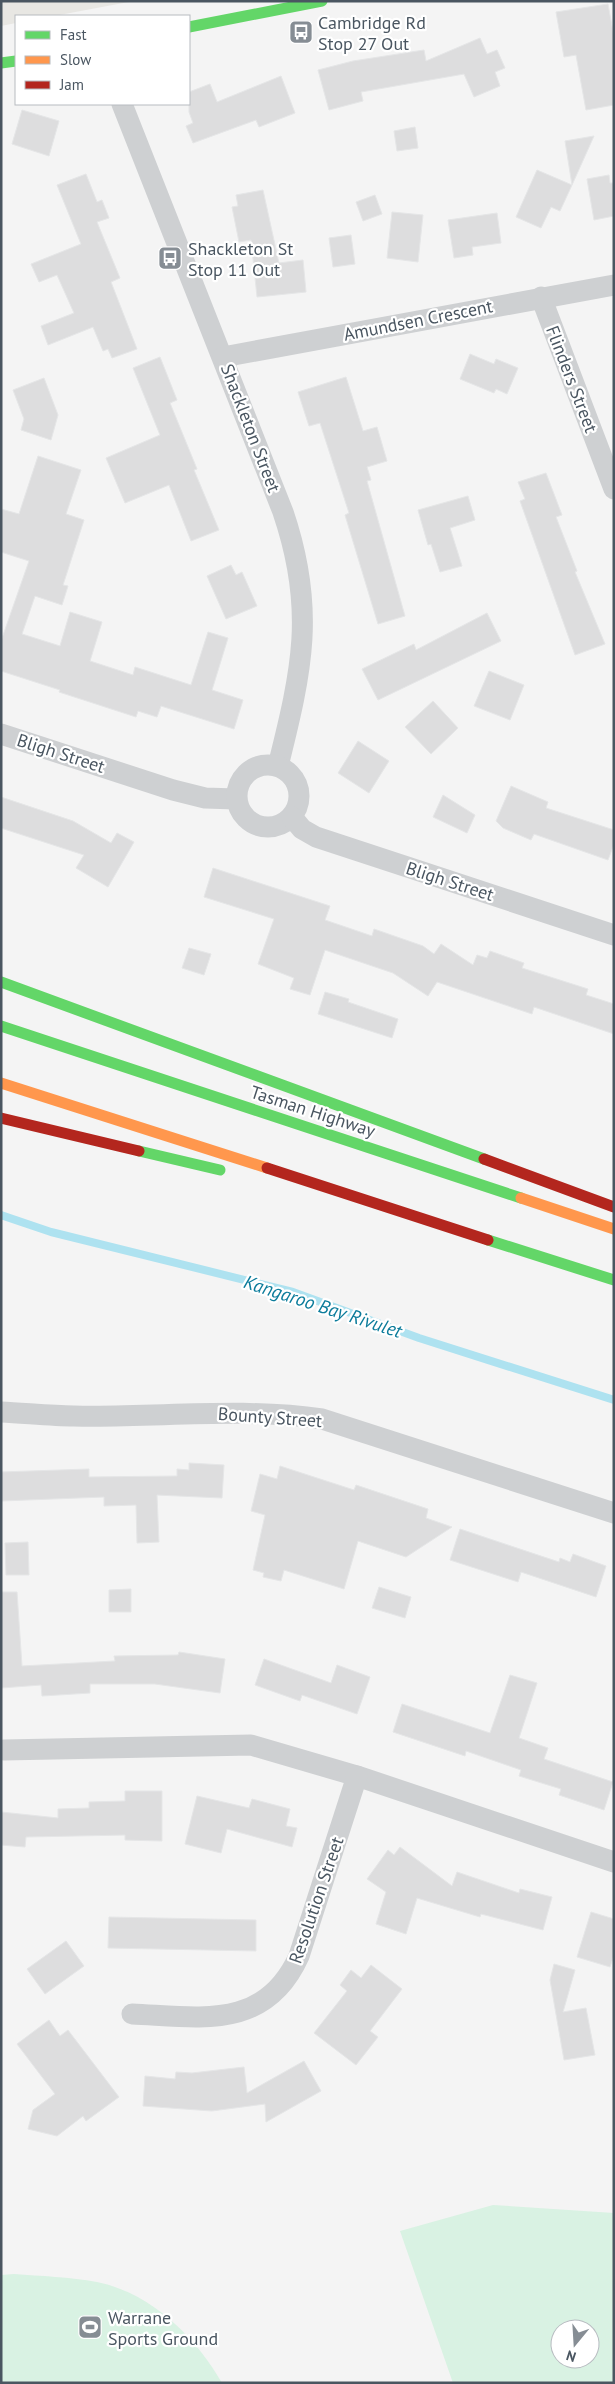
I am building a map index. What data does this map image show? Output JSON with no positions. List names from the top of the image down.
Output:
{
  "streets": {
    "main road": ["Tasman Highway"],
    "street": [
      "Amundsen Crescent",
      "Flinders Street",
      "Shackleton Street",
      "Bligh Street",
      "Bounty Street",
      "Resolution Street"
    ]
  },
  "crossings": [
    ["Amundsen Crescent", "Flinders Street"],
    ["Amundsen Crescent", "Shackleton Street"],
    ["Shackleton Street", "Bligh Street"]
  ],
  "water": ["Kangaroo Bay Rivulet"],
  "places": {
    "bus stop": ["Cambridge Rd Stop 27 Out", "Shackleton St Stop 11 Out"],
    "sports": ["Warrane Sports Ground"]
  },
  "legend": ["Fast", "Slow", "Jam"],
  "north": "bottom"
}
